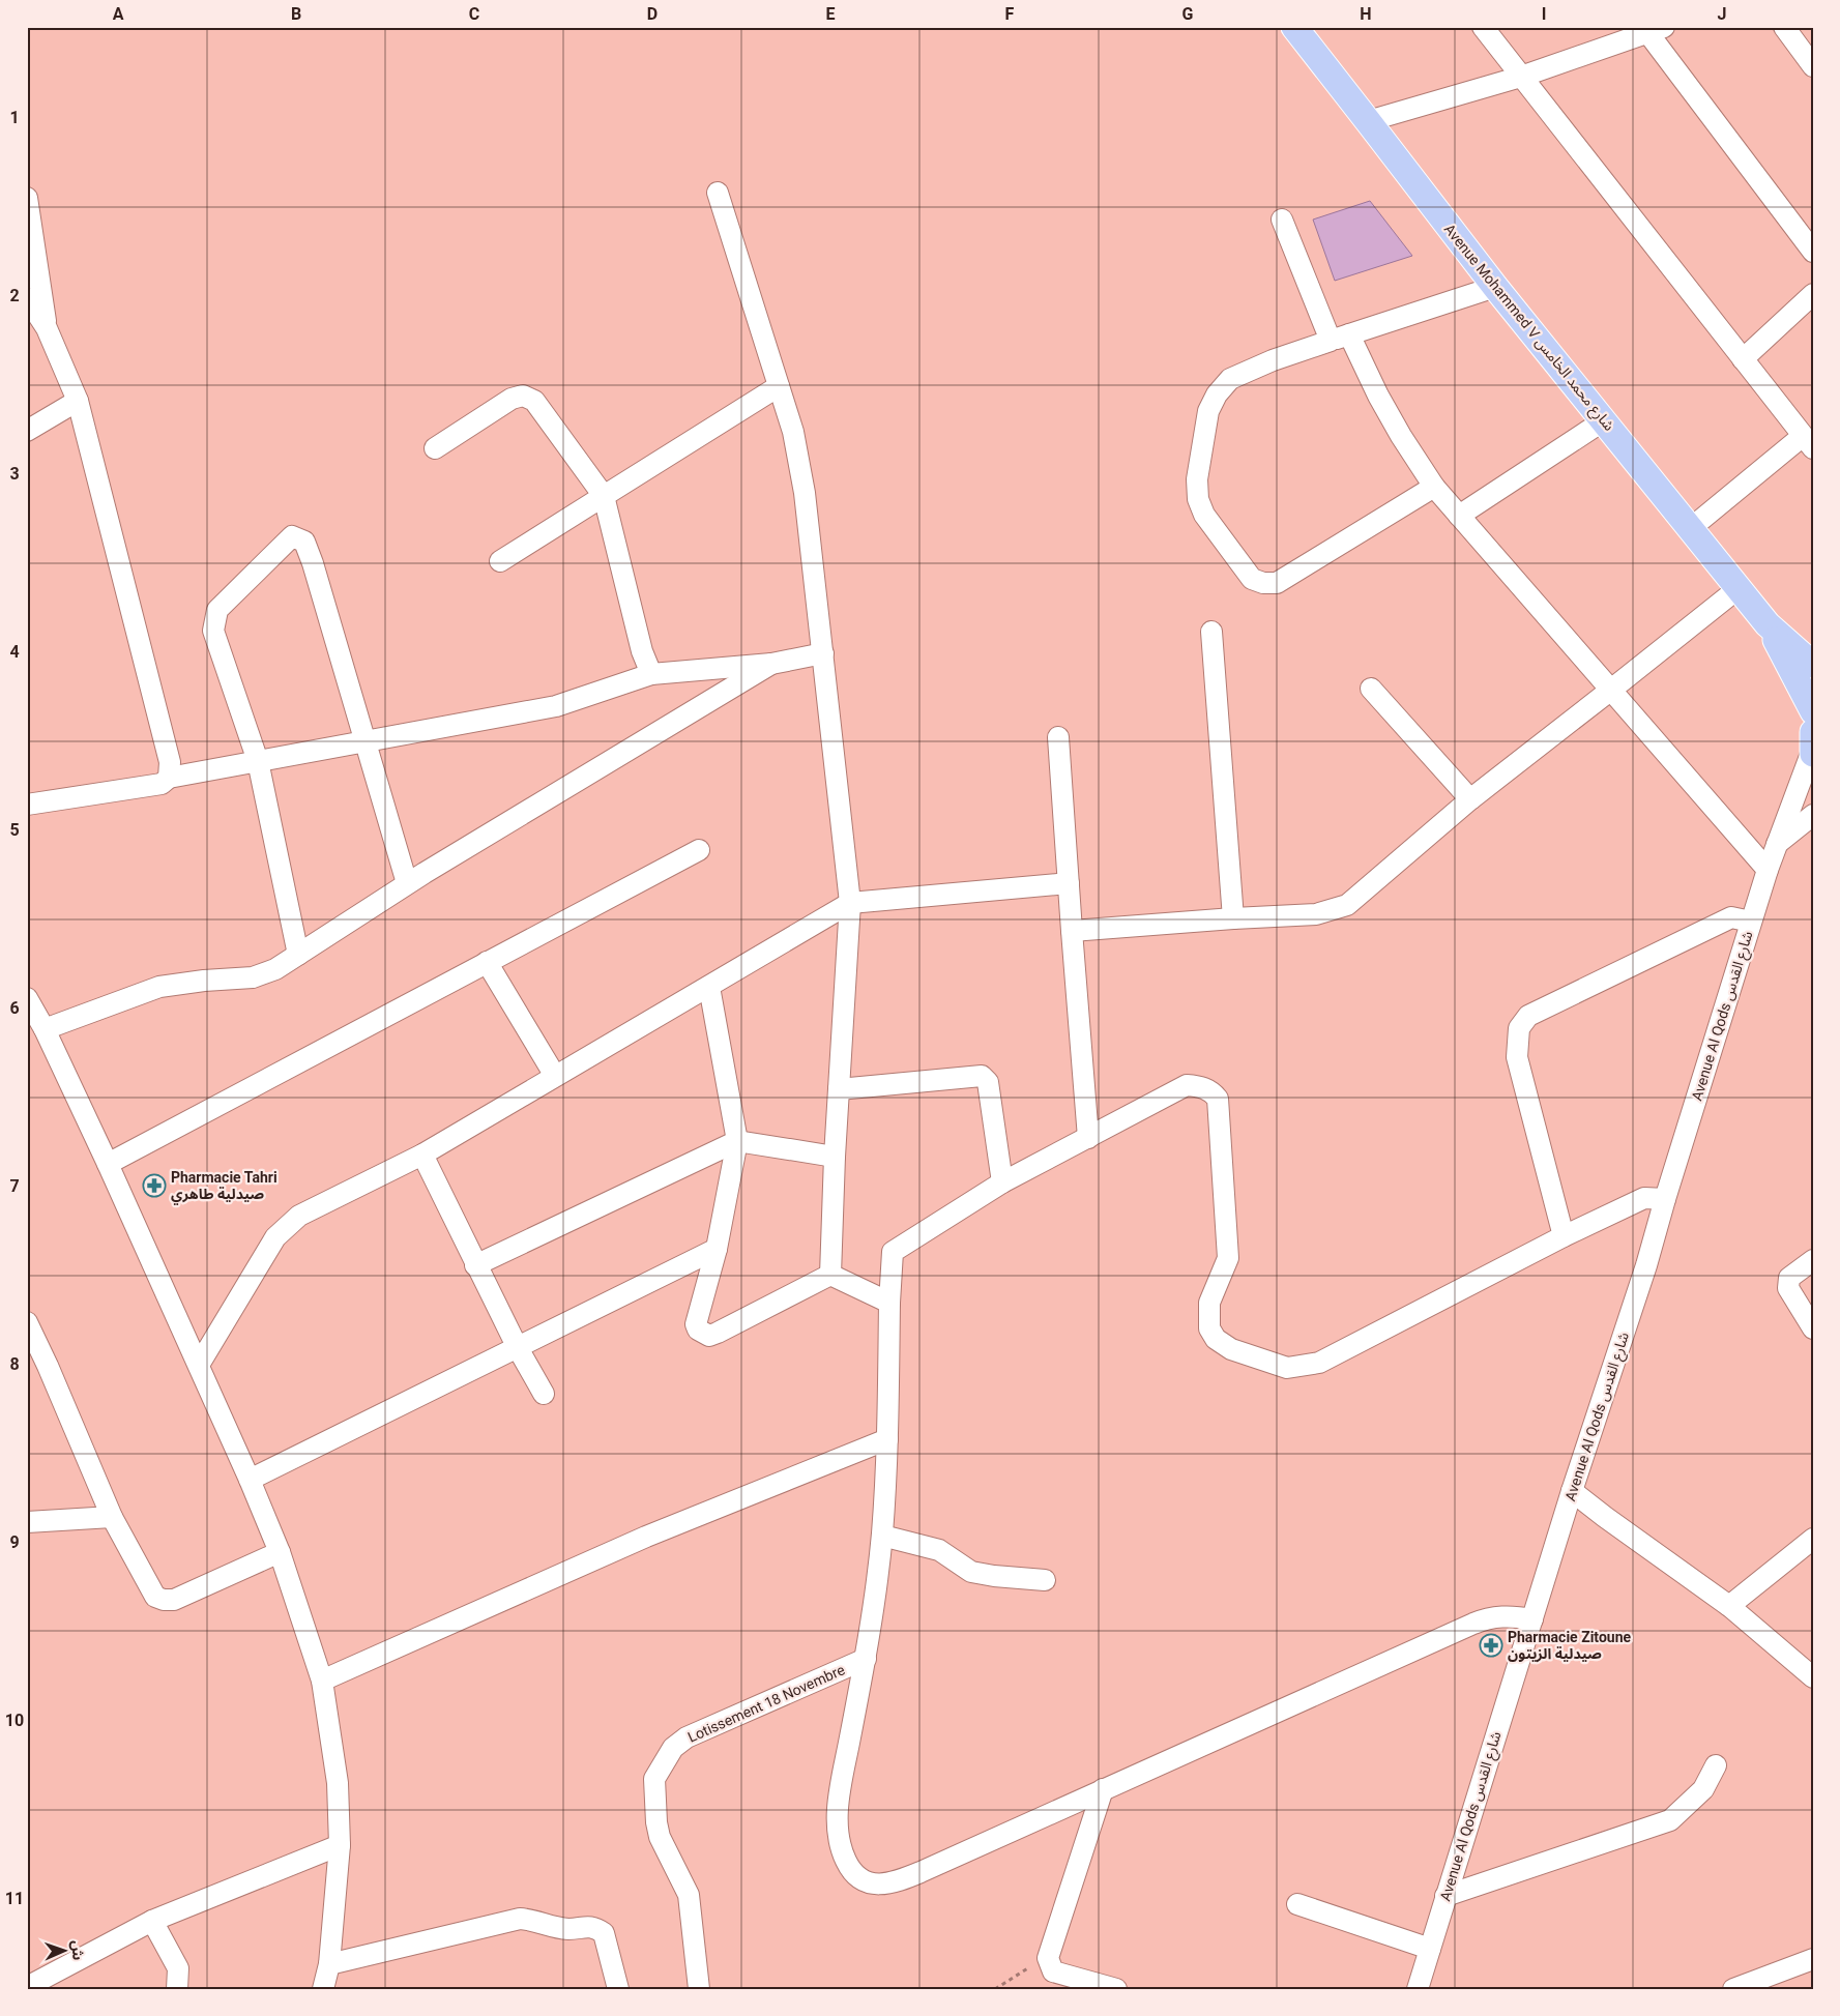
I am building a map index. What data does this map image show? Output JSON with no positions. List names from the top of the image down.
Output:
{
  "streets": {
    "main road": ["Avenue Mohammed V شارع محمد الخامس"],
    "street": ["Avenue Al Qods شارع القدس", "Lotissement 18 Novembre"]
  },
  "places": {
    "pharmacy": ["Pharmacie Tahri صيدلية طاهري", "Pharmacie Zitoune صيدلية الزيتون"]
  },
  "north": "right",
  "grid": {
    "columns": [
      "A",
      "B",
      "C",
      "D",
      "E",
      "F",
      "G",
      "H",
      "I",
      "J"
    ],
    "rows": [
      "1",
      "2",
      "3",
      "4",
      "5",
      "6",
      "7",
      "8",
      "9",
      "10",
      "11"
    ]
  }
}
